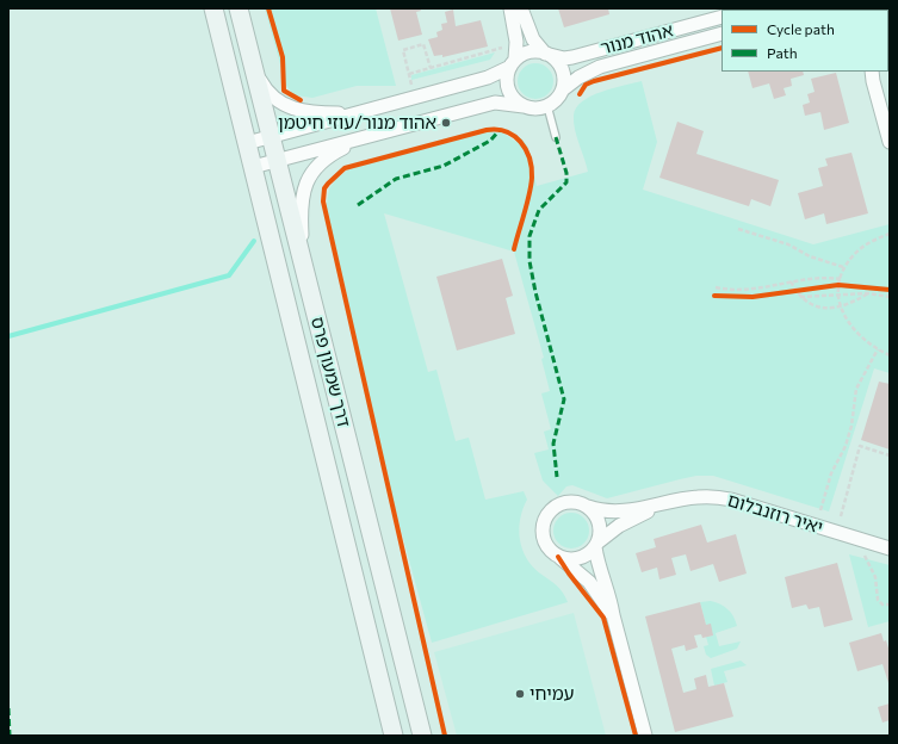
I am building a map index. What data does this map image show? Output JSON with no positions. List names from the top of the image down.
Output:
{
  "streets": {
    "street": ["אהוד מנור", "דרך שמעון פרס", "יאיר רוזנבלום"]
  },
  "places": ["אהוד מנור/עוזי חיטמן", "עמיחי"],
  "legend": ["Cycle path", "Path"]
}
